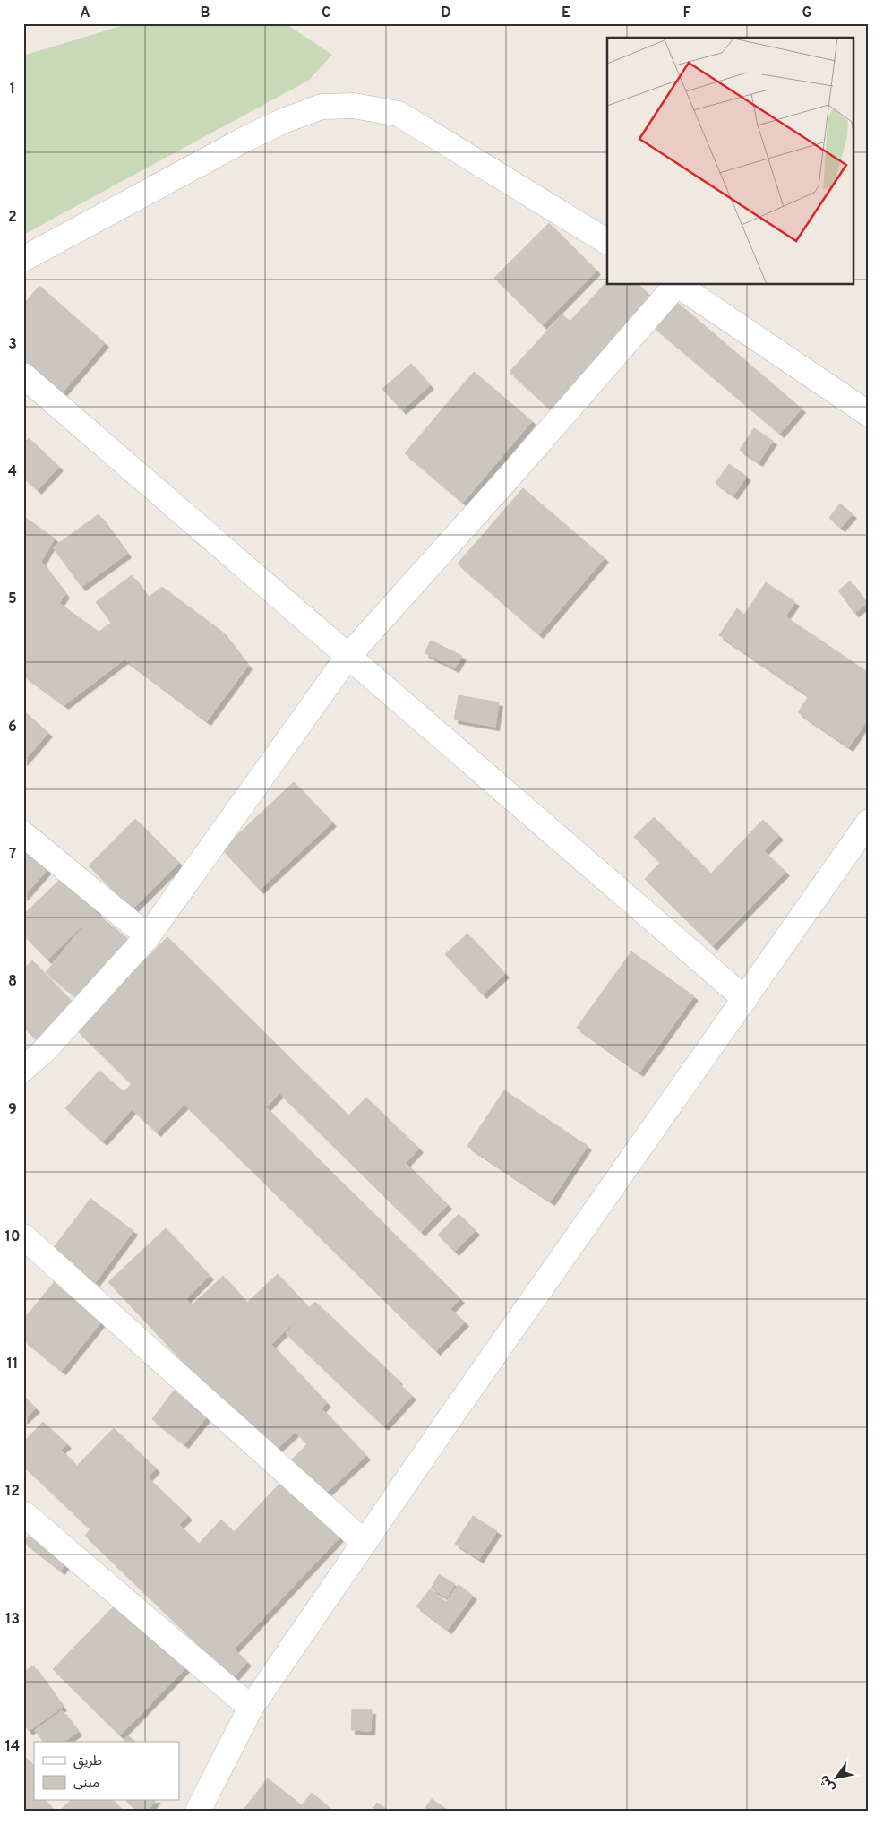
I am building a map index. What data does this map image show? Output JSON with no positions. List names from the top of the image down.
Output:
{
  "legend": ["طريق", "مبنى"],
  "north": "bottom left",
  "grid": {
    "columns": [
      "A",
      "B",
      "C",
      "D",
      "E",
      "F",
      "G"
    ],
    "rows": [
      "1",
      "2",
      "3",
      "4",
      "5",
      "6",
      "7",
      "8",
      "9",
      "10",
      "11",
      "12",
      "13",
      "14"
    ]
  }
}
